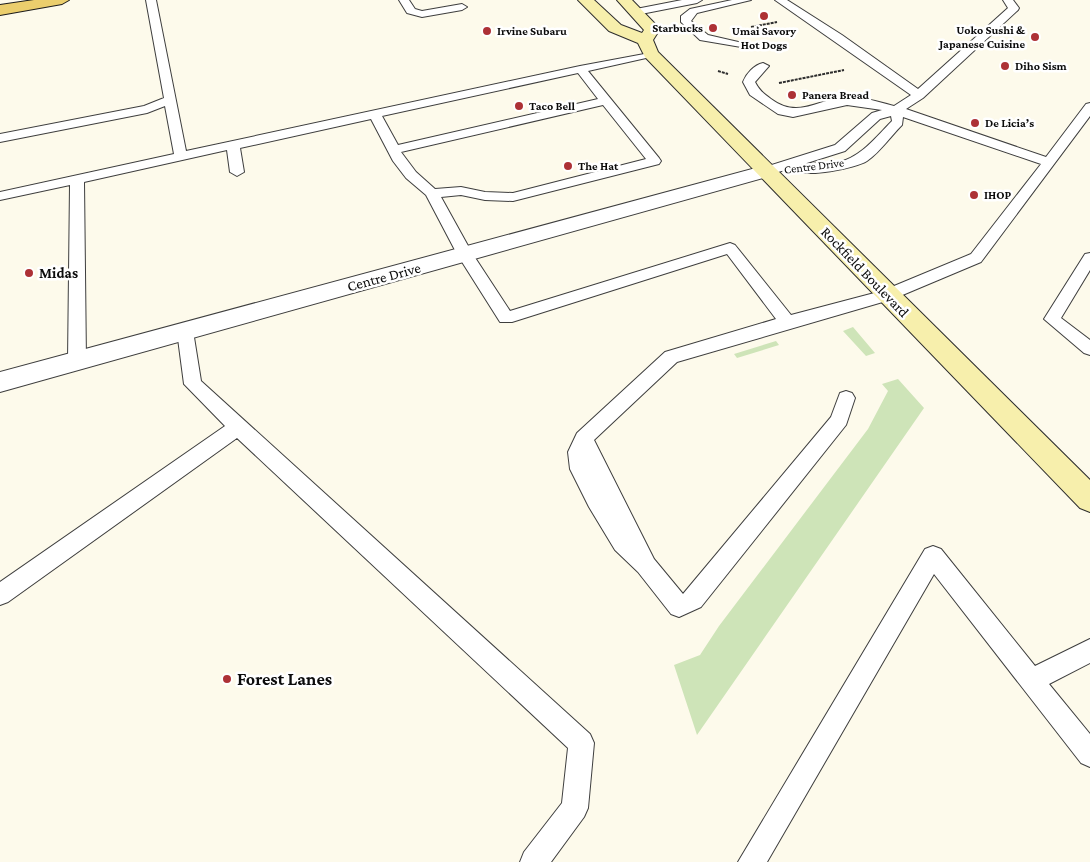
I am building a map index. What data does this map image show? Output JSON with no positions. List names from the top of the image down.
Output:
{
  "streets": {
    "main road": ["Rockfield Boulevard"],
    "street": ["Centre Drive"]
  },
  "crossings": [
    ["Centre Drive", "Rockfield Boulevard"]
  ],
  "places": [
    "Umai Savory Hot Dogs",
    "Starbucks",
    "Irvine Subaru",
    "Uoko Sushi & Japanese Cuisine",
    "Diho Sism",
    "Panera Bread",
    "Taco Bell",
    "De Licia’s",
    "The Hat",
    "IHOP",
    "Midas",
    "Forest Lanes"
  ]
}
